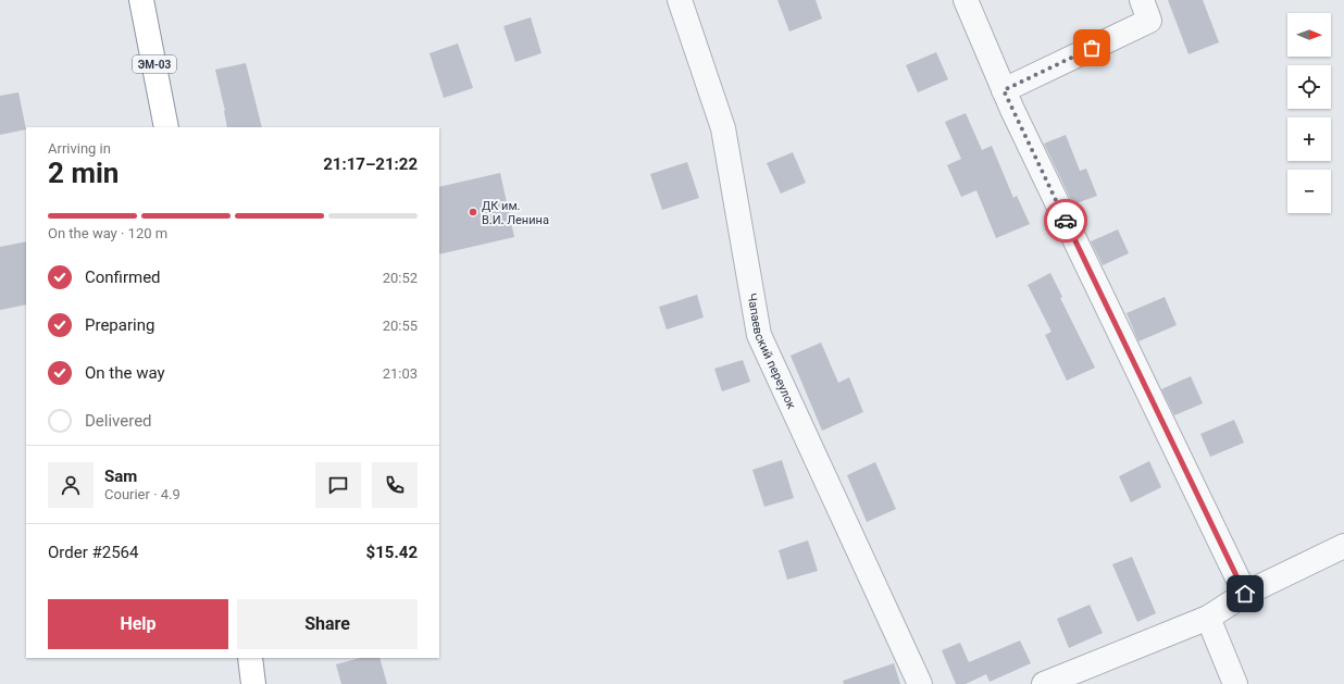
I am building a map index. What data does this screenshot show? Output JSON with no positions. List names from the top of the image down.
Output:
{
  "streets": {
    "highway": ["ЭМ-03"],
    "street": ["Чапаевский переулок"]
  },
  "places": ["ДК им. В.И. Ленина"],
  "north": "right",
  "page": {
    "map_buttons": ["+", "−"],
    "heading": ["2 min", "Arriving in", "21:17–21:22"],
    "panel": [
      "Sam",
      "Courier · 4.9",
      "Order #2564",
      "$15.42"
    ],
    "bar": "On the way · 120 m",
    "list": [
      ["Confirmed", "20:52"],
      ["Preparing", "20:55"],
      ["On the way", "21:03"],
      "Delivered"
    ],
    "buttons": ["Help", "Share"]
  }
}
